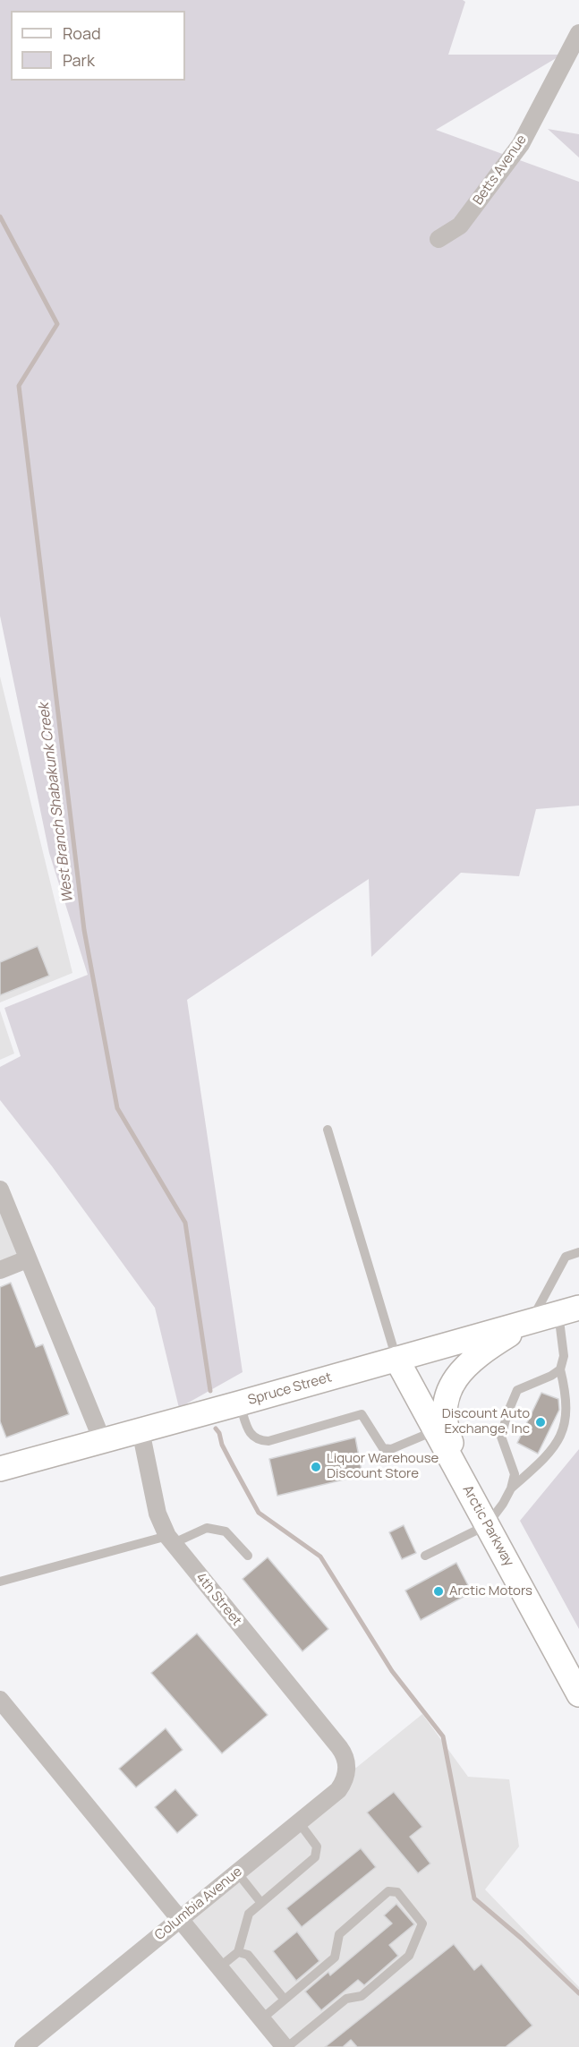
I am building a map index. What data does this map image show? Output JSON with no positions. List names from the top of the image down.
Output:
{
  "streets": {
    "street": [
      "Betts Avenue",
      "Spruce Street",
      "Arctic Parkway",
      "4th Street",
      "Columbia Avenue"
    ]
  },
  "crossings": [
    ["Spruce Street", "Arctic Parkway"],
    ["Spruce Street", "4th Street"],
    ["4th Street", "Columbia Avenue"]
  ],
  "water": ["West Branch Shabakunk Creek"],
  "places": ["Discount Auto Exchange, Inc", "Liquor Warehouse Discount Store", "Arctic Motors"],
  "legend": ["Road", "Park"]
}
